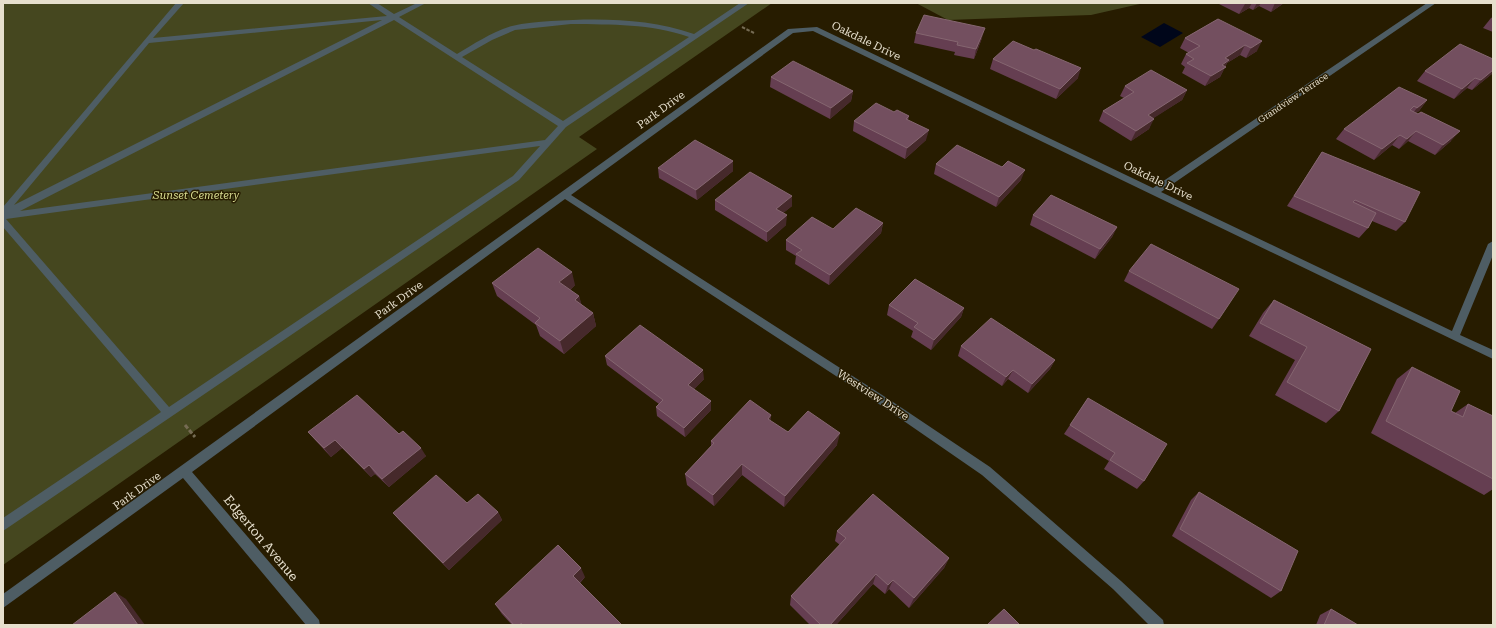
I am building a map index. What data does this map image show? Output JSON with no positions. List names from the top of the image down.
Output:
{
  "streets": {
    "street": [
      "Oakdale Drive",
      "Grandview Terrace",
      "Park Drive",
      "Westview Drive",
      "Edgerton Avenue"
    ]
  },
  "crossings": [
    ["Oakdale Drive", "Grandview Terrace"],
    ["Oakdale Drive", "Park Drive"],
    ["Park Drive", "Westview Drive"],
    ["Park Drive", "Edgerton Avenue"]
  ],
  "parks": ["Sunset Cemetery"]
}
